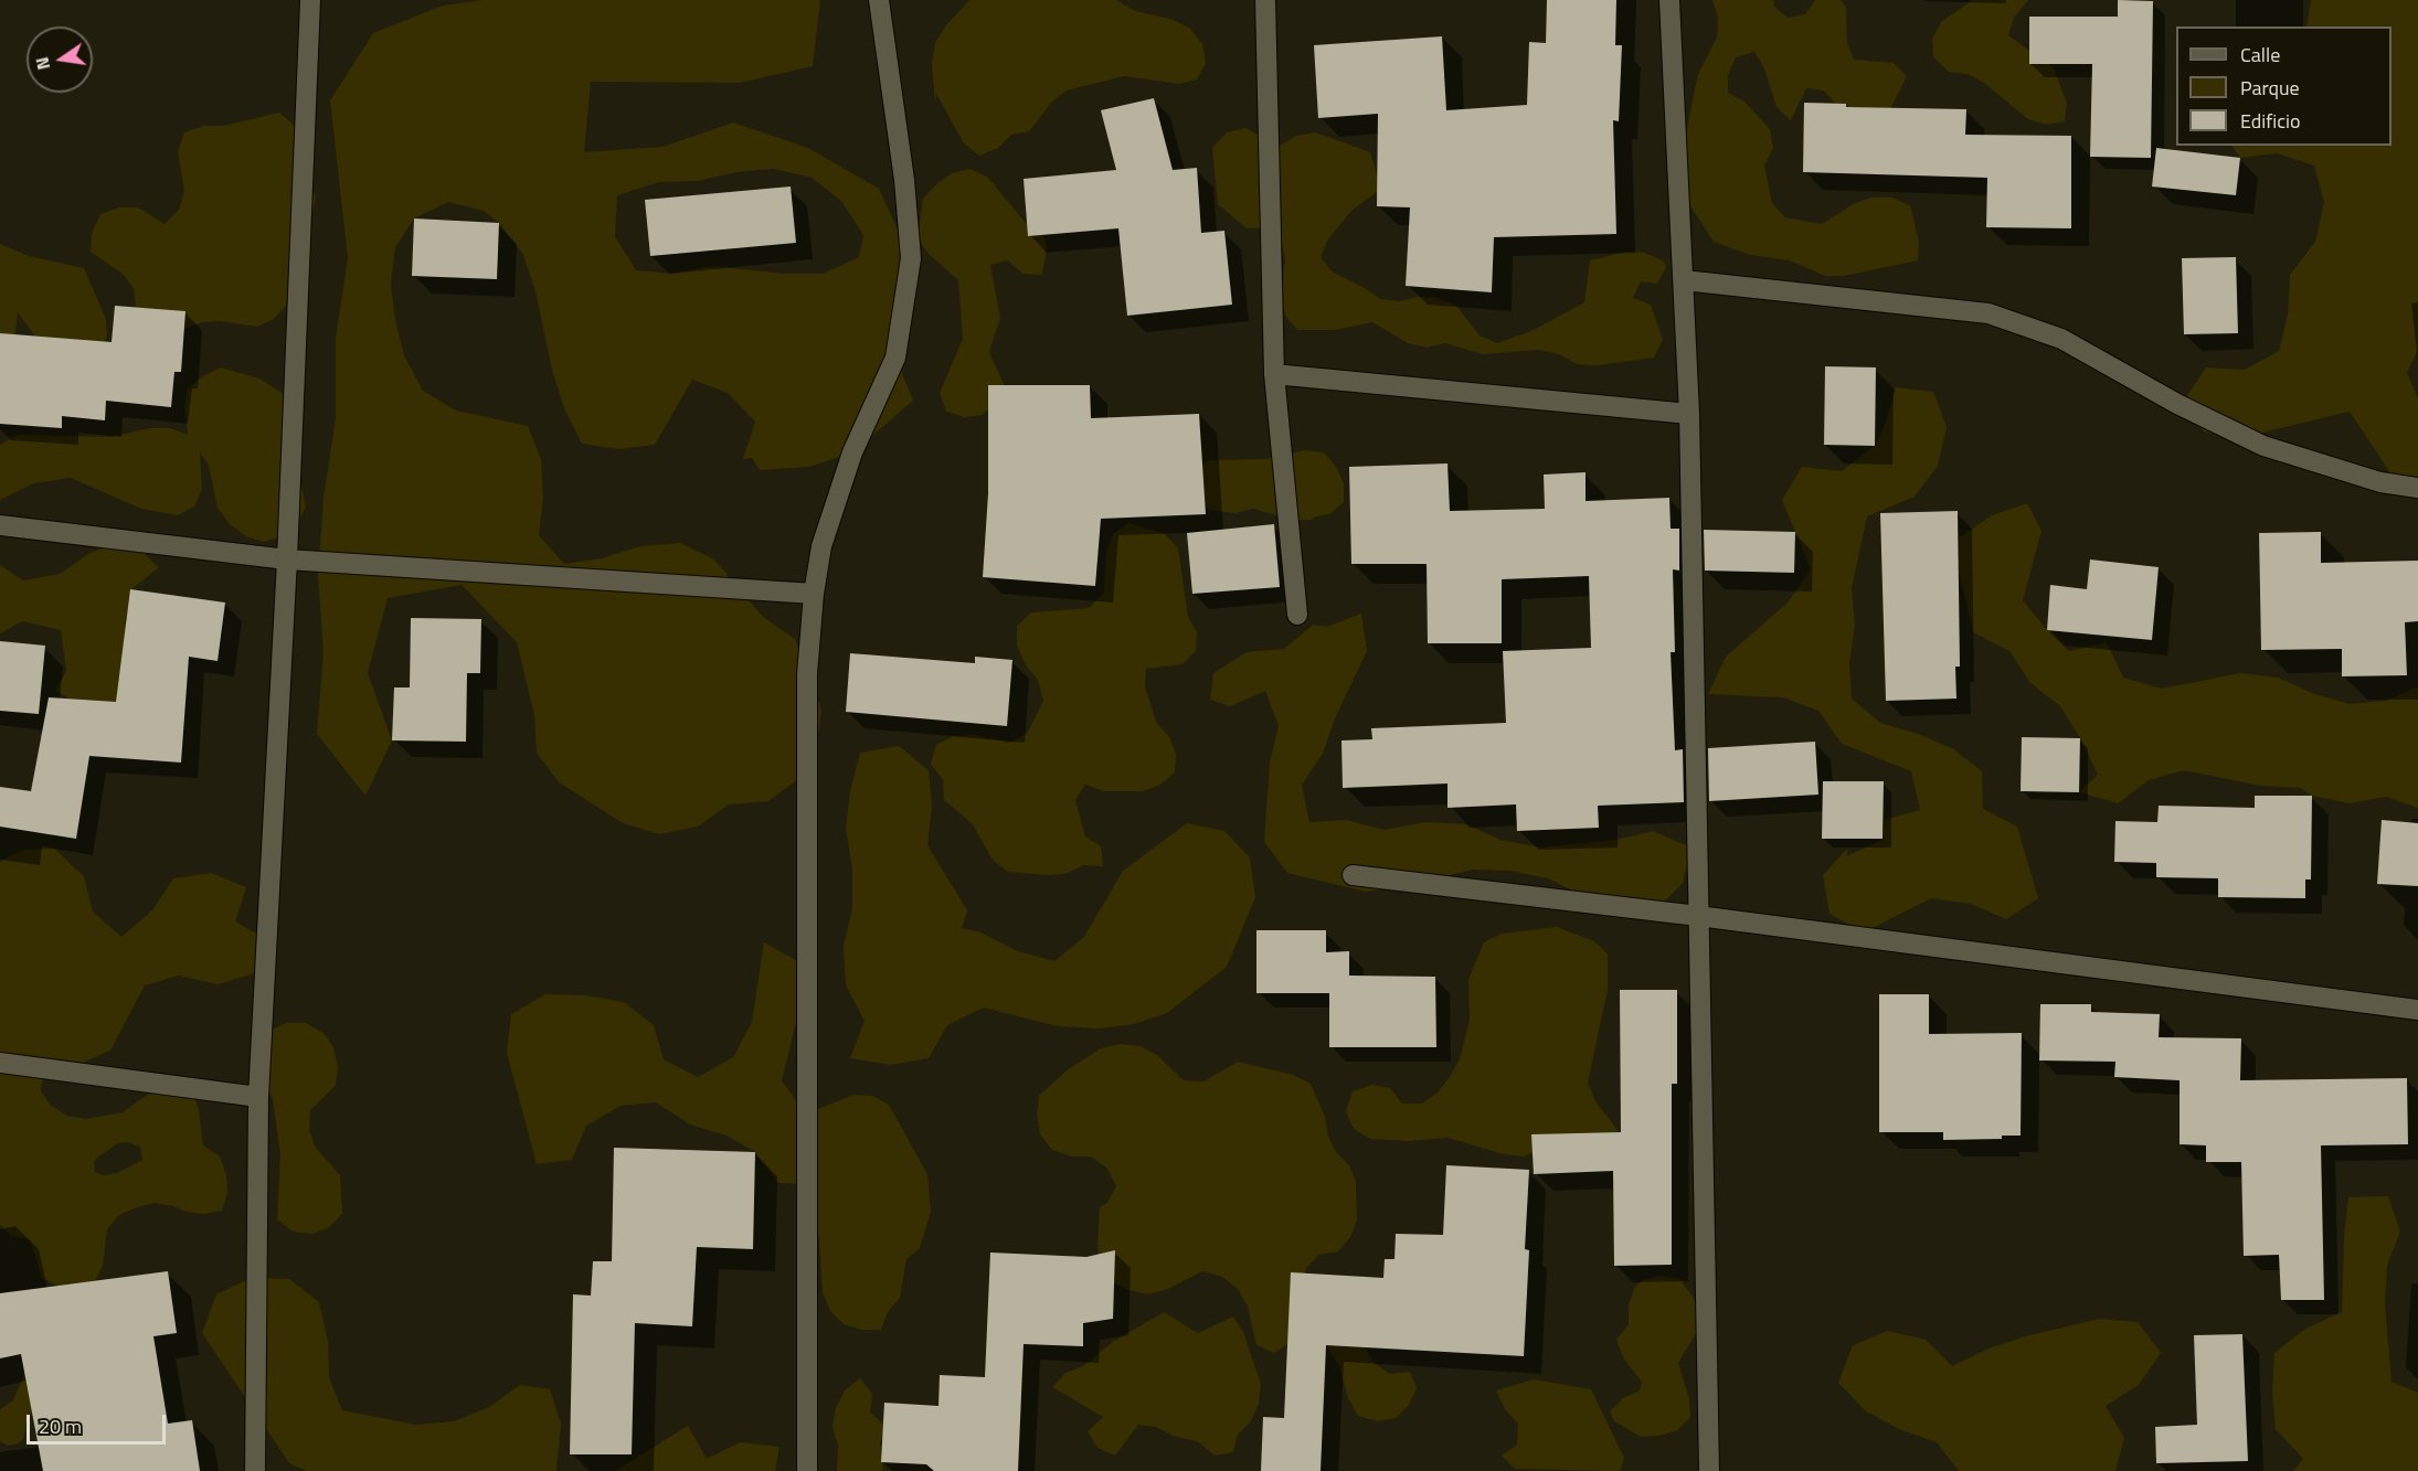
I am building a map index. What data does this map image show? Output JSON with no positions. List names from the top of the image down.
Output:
{
  "legend": ["Calle", "Parque", "Edificio"],
  "scale_bar": "20 m",
  "north": "left"
}
